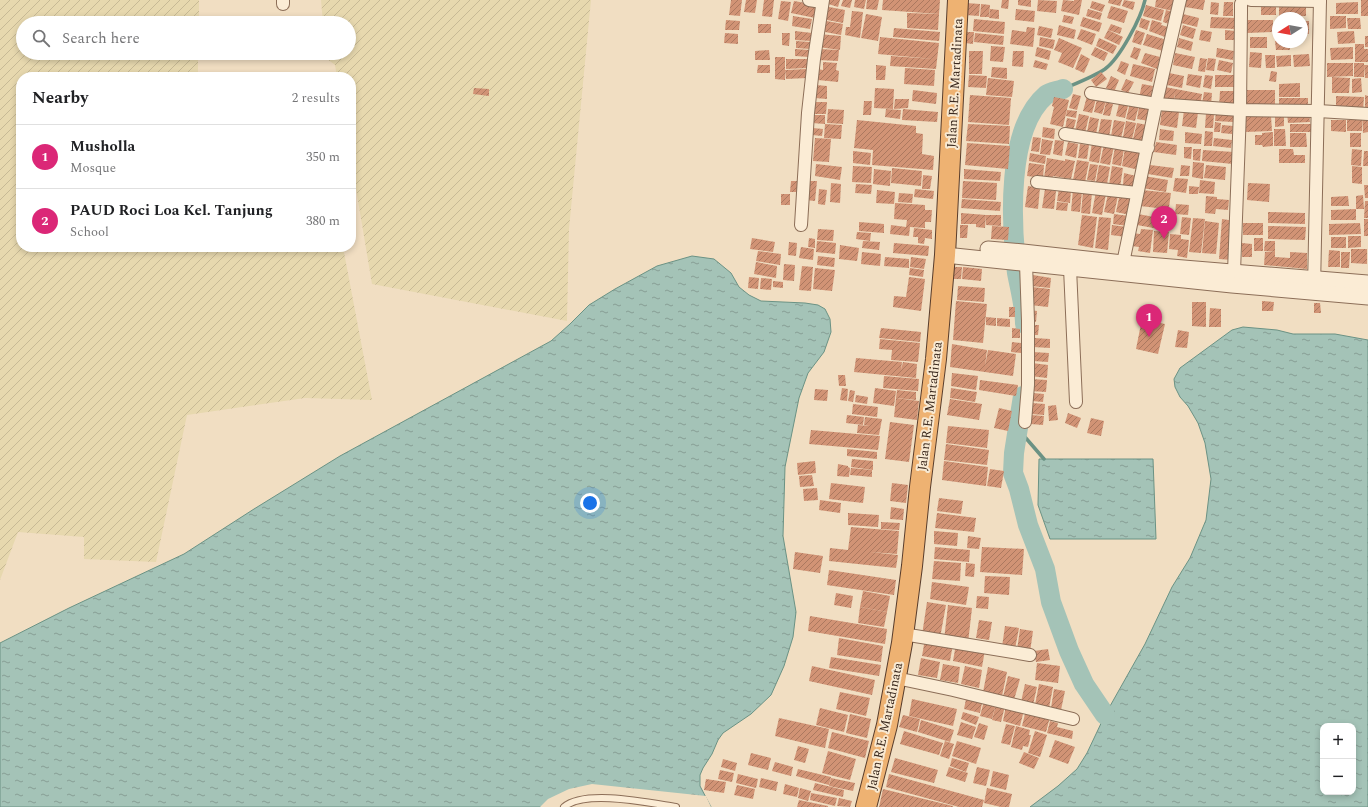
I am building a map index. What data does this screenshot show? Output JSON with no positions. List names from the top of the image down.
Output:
{
  "streets": {
    "highway": ["Jalan R.E. Martadinata"]
  },
  "north": "left",
  "page": {
    "search": "Search here",
    "heading": ["Nearby", "2 results"],
    "list": [
      {
        "mark": "1",
        "name": "Musholla",
        "note": "Mosque",
        "value": "350 m"
      },
      {
        "mark": "2",
        "name": "PAUD Roci Loa Kel. Tanjung",
        "note": "School",
        "value": "380 m"
      }
    ],
    "pins": ["2", "1"],
    "map_buttons": ["+", "−"]
  }
}
